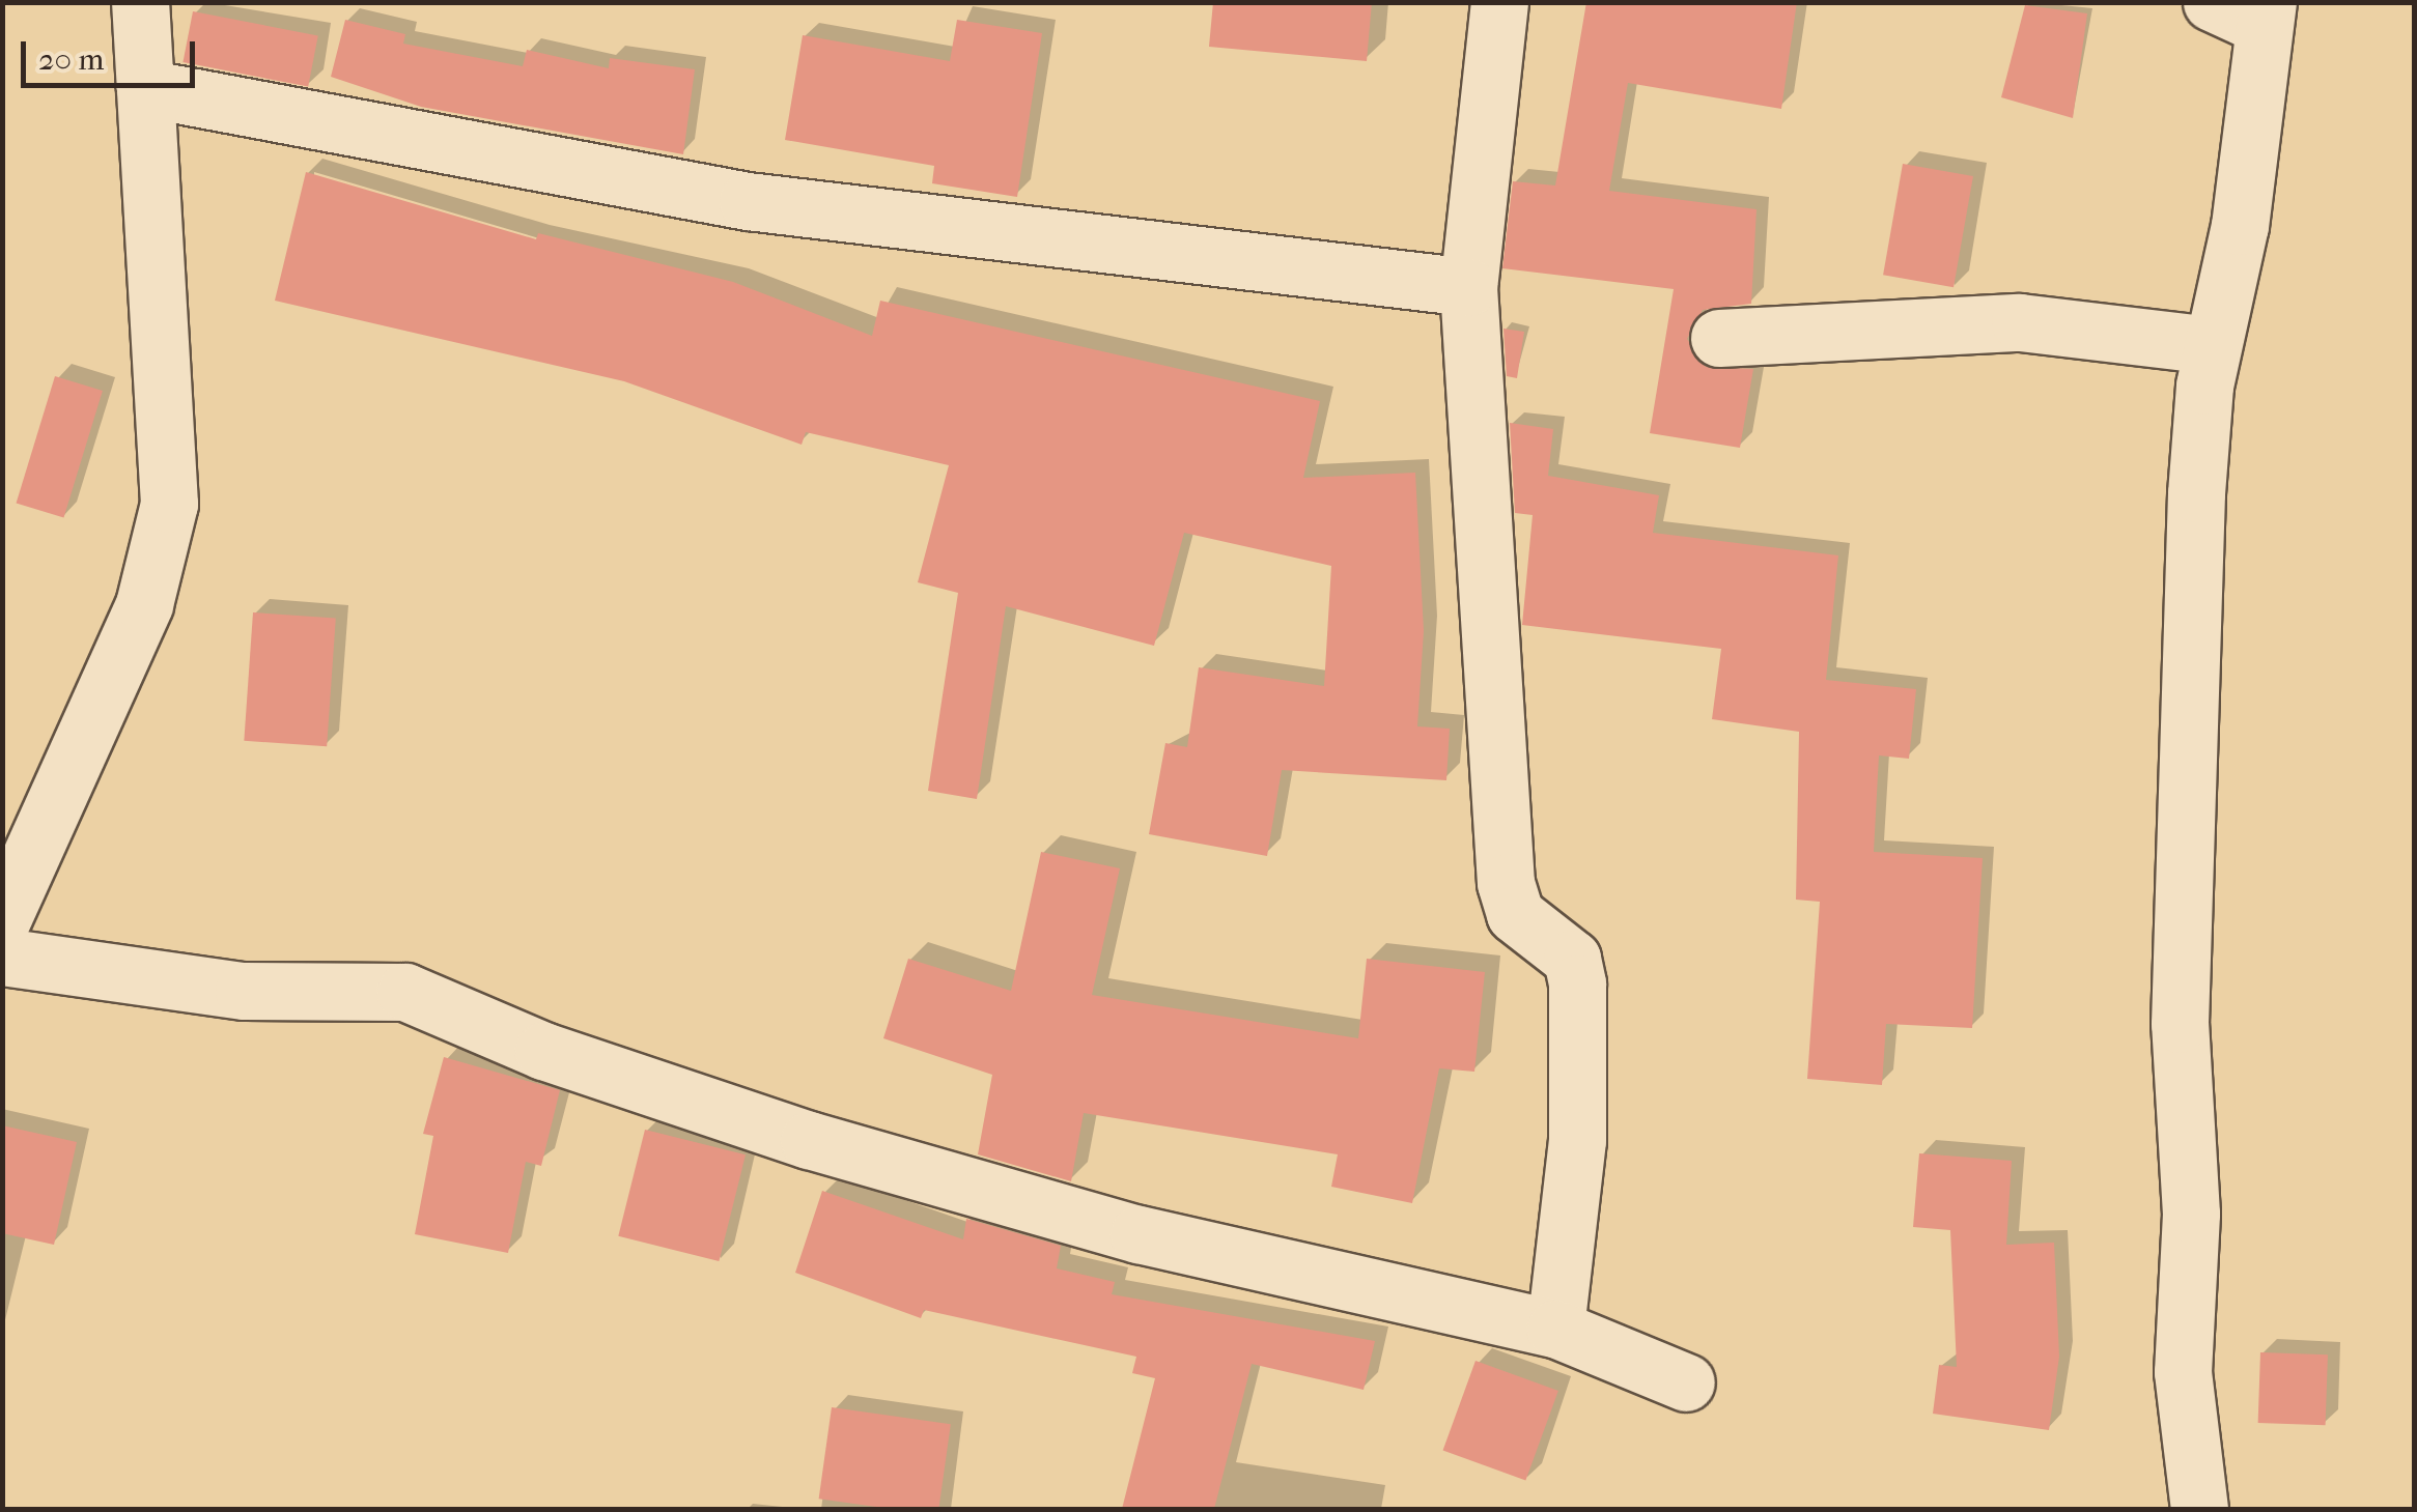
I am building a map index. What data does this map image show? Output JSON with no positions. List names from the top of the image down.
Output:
{
  "scale_bar": "20 m"
}
